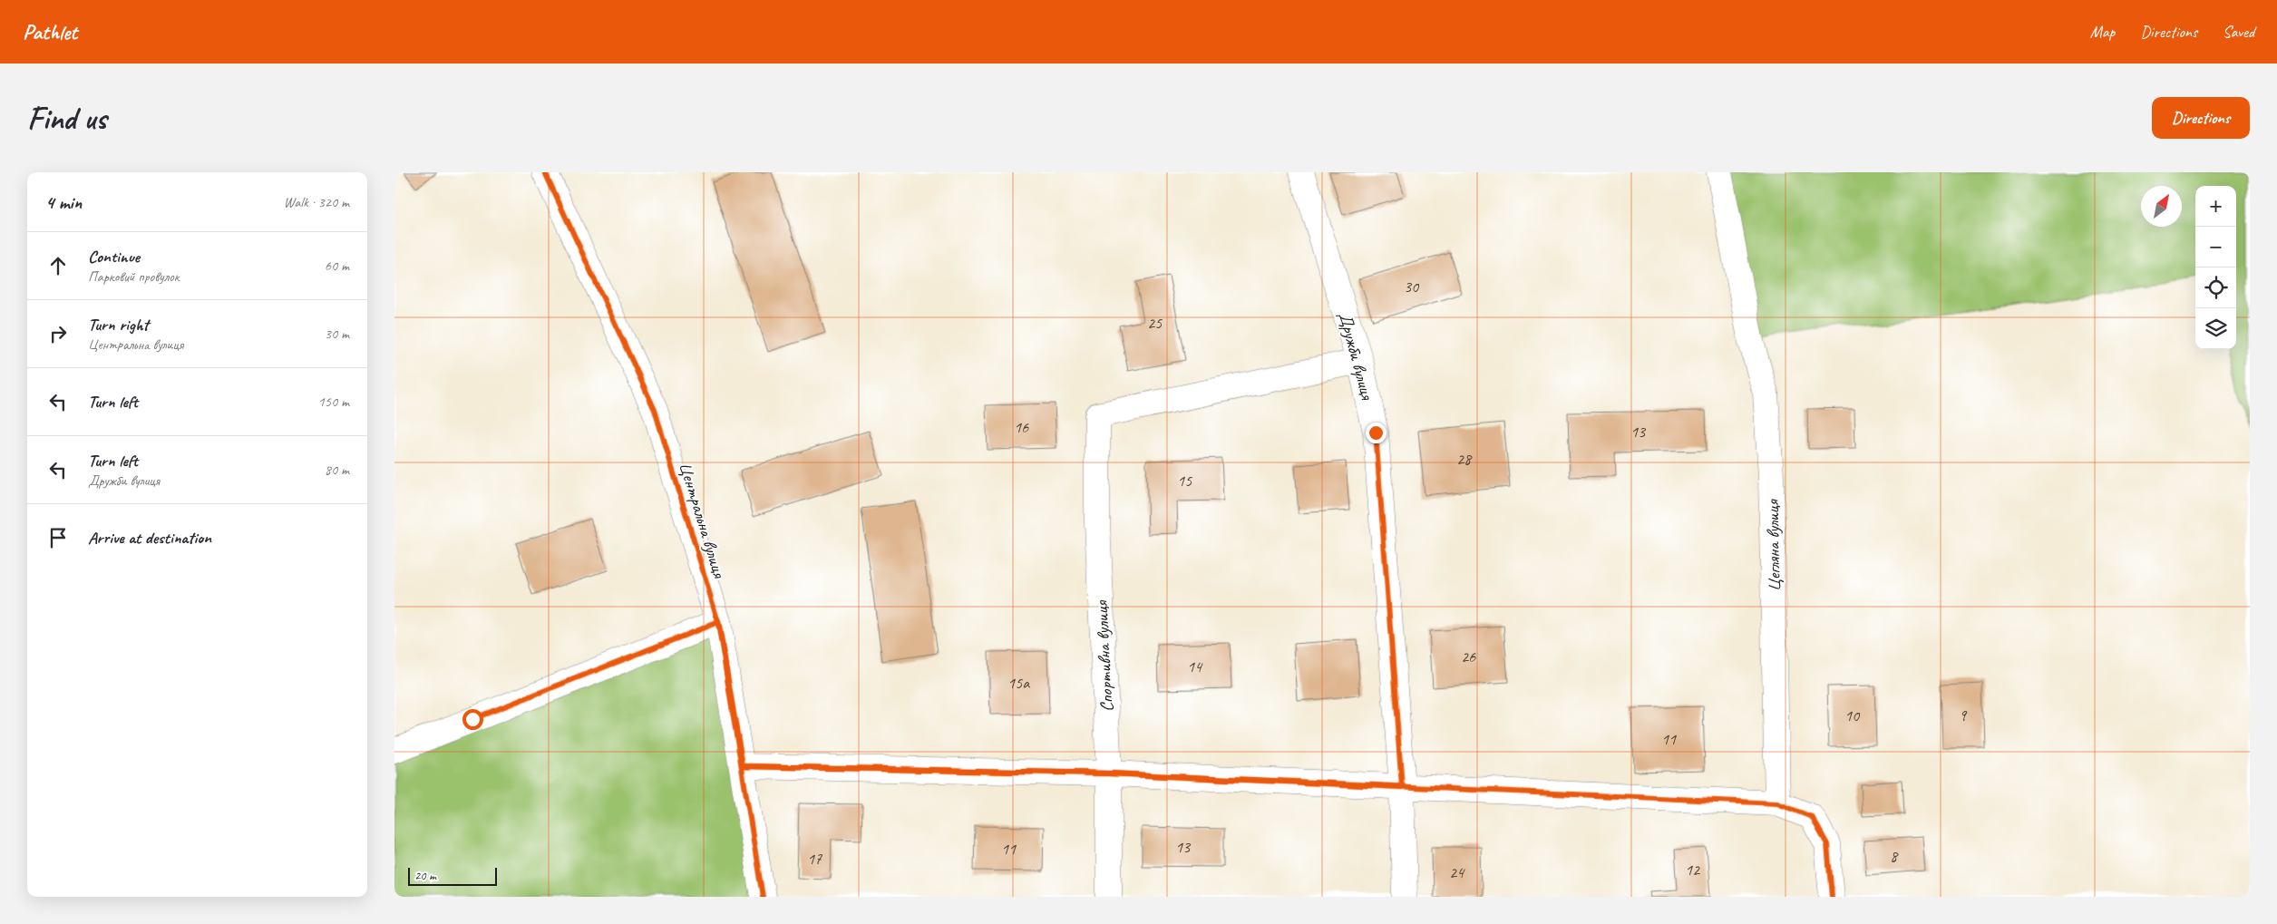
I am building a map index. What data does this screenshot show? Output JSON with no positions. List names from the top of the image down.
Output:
{
  "streets": {
    "street": [
      "Дружби вулиця",
      "Центральна вулиця",
      "Цегляна вулиця",
      "Спортивна вулиця"
    ]
  },
  "crossings": [
    ["Дружби вулиця", "Спортивна вулиця"]
  ],
  "house_numbers": [
    "30",
    "25",
    "16",
    "13",
    "28",
    "15",
    "26",
    "14",
    "15а",
    "10",
    "9",
    "11",
    "13",
    "11",
    "8",
    "17",
    "12",
    "24"
  ],
  "scale_bar": "20 m",
  "north": "top right",
  "page": {
    "header": "Pathlet",
    "nav": ["Map", "Directions", "Saved"],
    "buttons": "Directions",
    "title": "Find us",
    "heading": ["4 min", "Walk · 320 m"],
    "map_buttons": ["+", "−"],
    "list": [
      ["Continue", "Парковий провулок", "60 m"],
      ["Turn right", "Центральна вулиця", "30 m"],
      ["Turn left", "150 m"],
      ["Turn left", "Дружби вулиця", "80 m"],
      "Arrive at destination"
    ],
    "scale": "20 m"
  }
}
